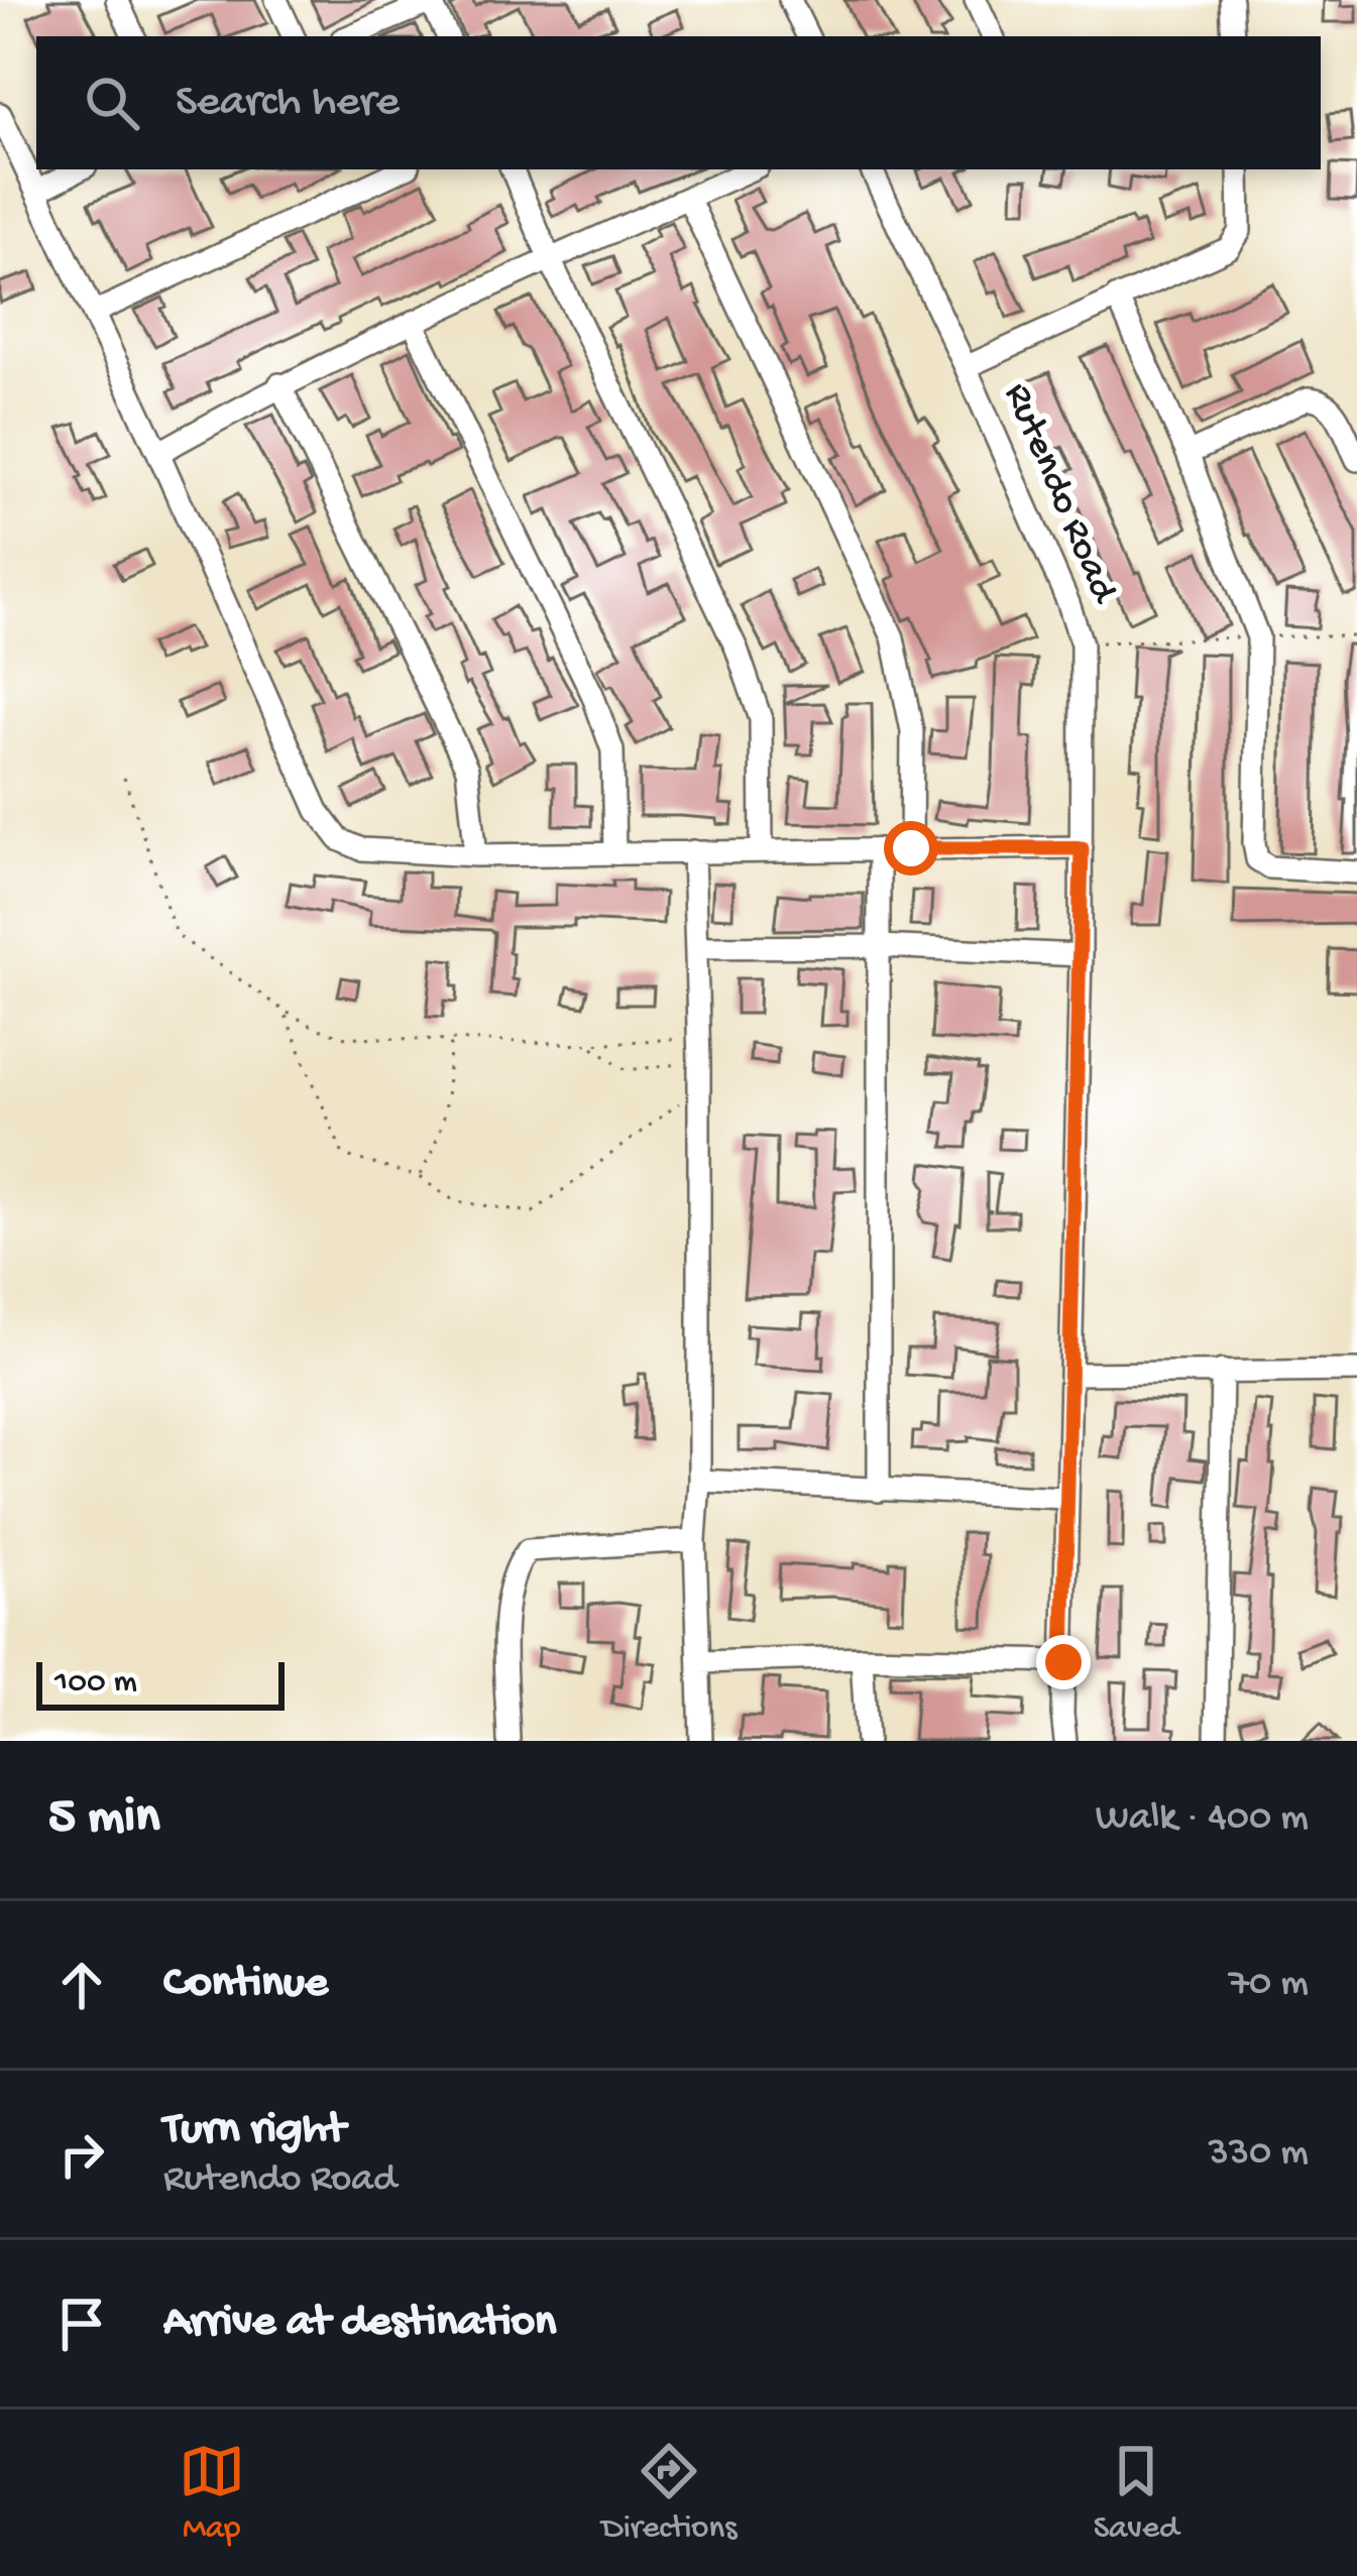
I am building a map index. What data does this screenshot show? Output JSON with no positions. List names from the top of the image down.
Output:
{
  "streets": {
    "street": ["Rutendo Road"]
  },
  "scale_bar": "100 m",
  "page": {
    "search": "Search here",
    "scale": "100 m",
    "heading": ["5 min", "Walk · 400 m"],
    "list": [
      ["Continue", "70 m"],
      ["Turn right", "Rutendo Road", "330 m"],
      "Arrive at destination"
    ],
    "nav": ["Map", "Directions", "Saved"]
  }
}
